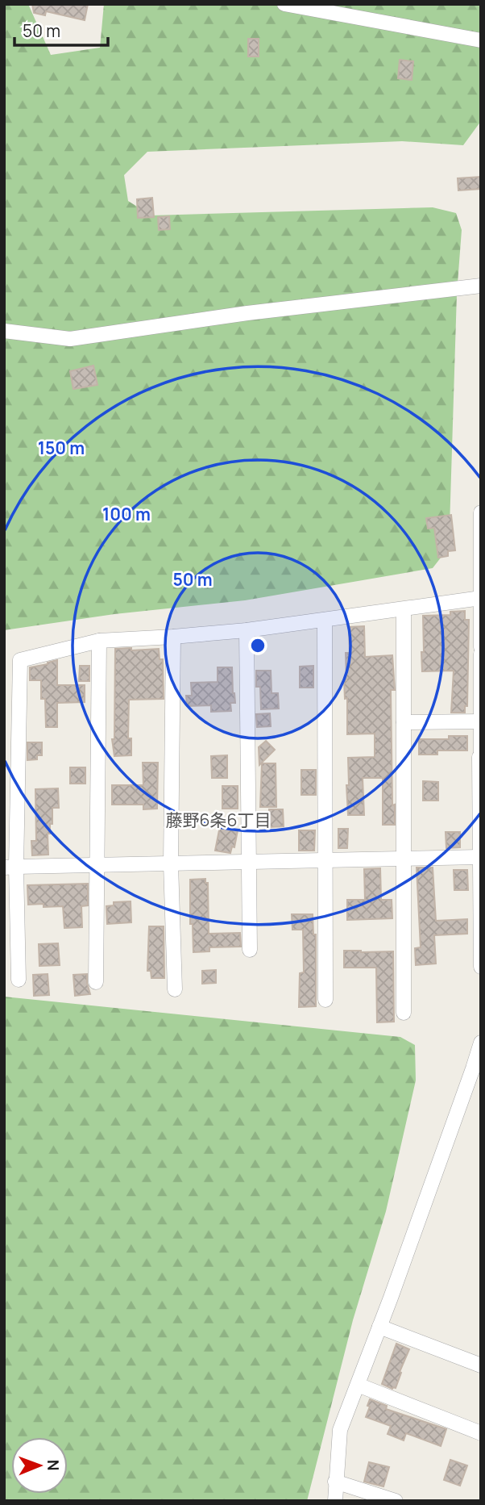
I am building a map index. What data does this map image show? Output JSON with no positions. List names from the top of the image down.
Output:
{
  "districts": ["藤野6条6丁目"],
  "scale_bar": "50 m",
  "north": "right",
  "rings": ["150 m", "100 m", "50 m"]
}
